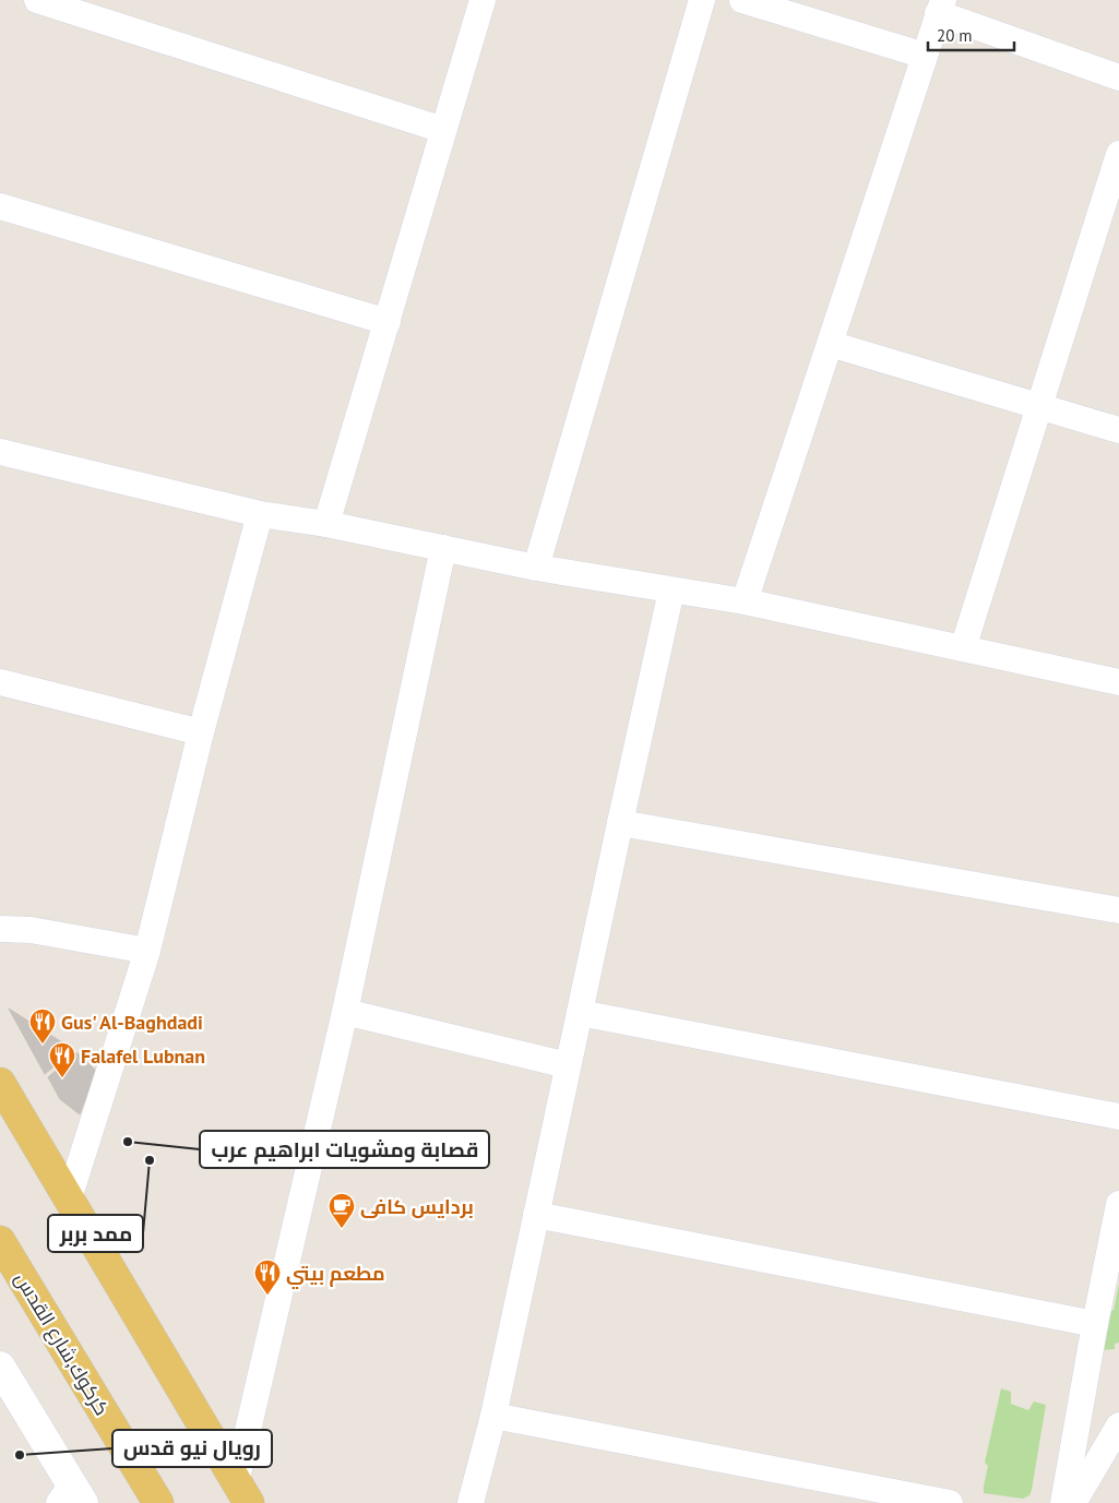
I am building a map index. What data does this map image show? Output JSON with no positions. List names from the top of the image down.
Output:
{
  "streets": {
    "main road": ["كركوك,شارع القدس"]
  },
  "places": {
    "restaurant": ["Gus' Al-Baghdadi", "Falafel Lubnan", "مطعم بيتي"],
    "other": ["قصابة ومشويات ابراهيم عرب", "ممد بربر", "رويال نيو قدس"],
    "cafe": ["بردايس کافى"]
  },
  "scale_bar": "20 m"
}
